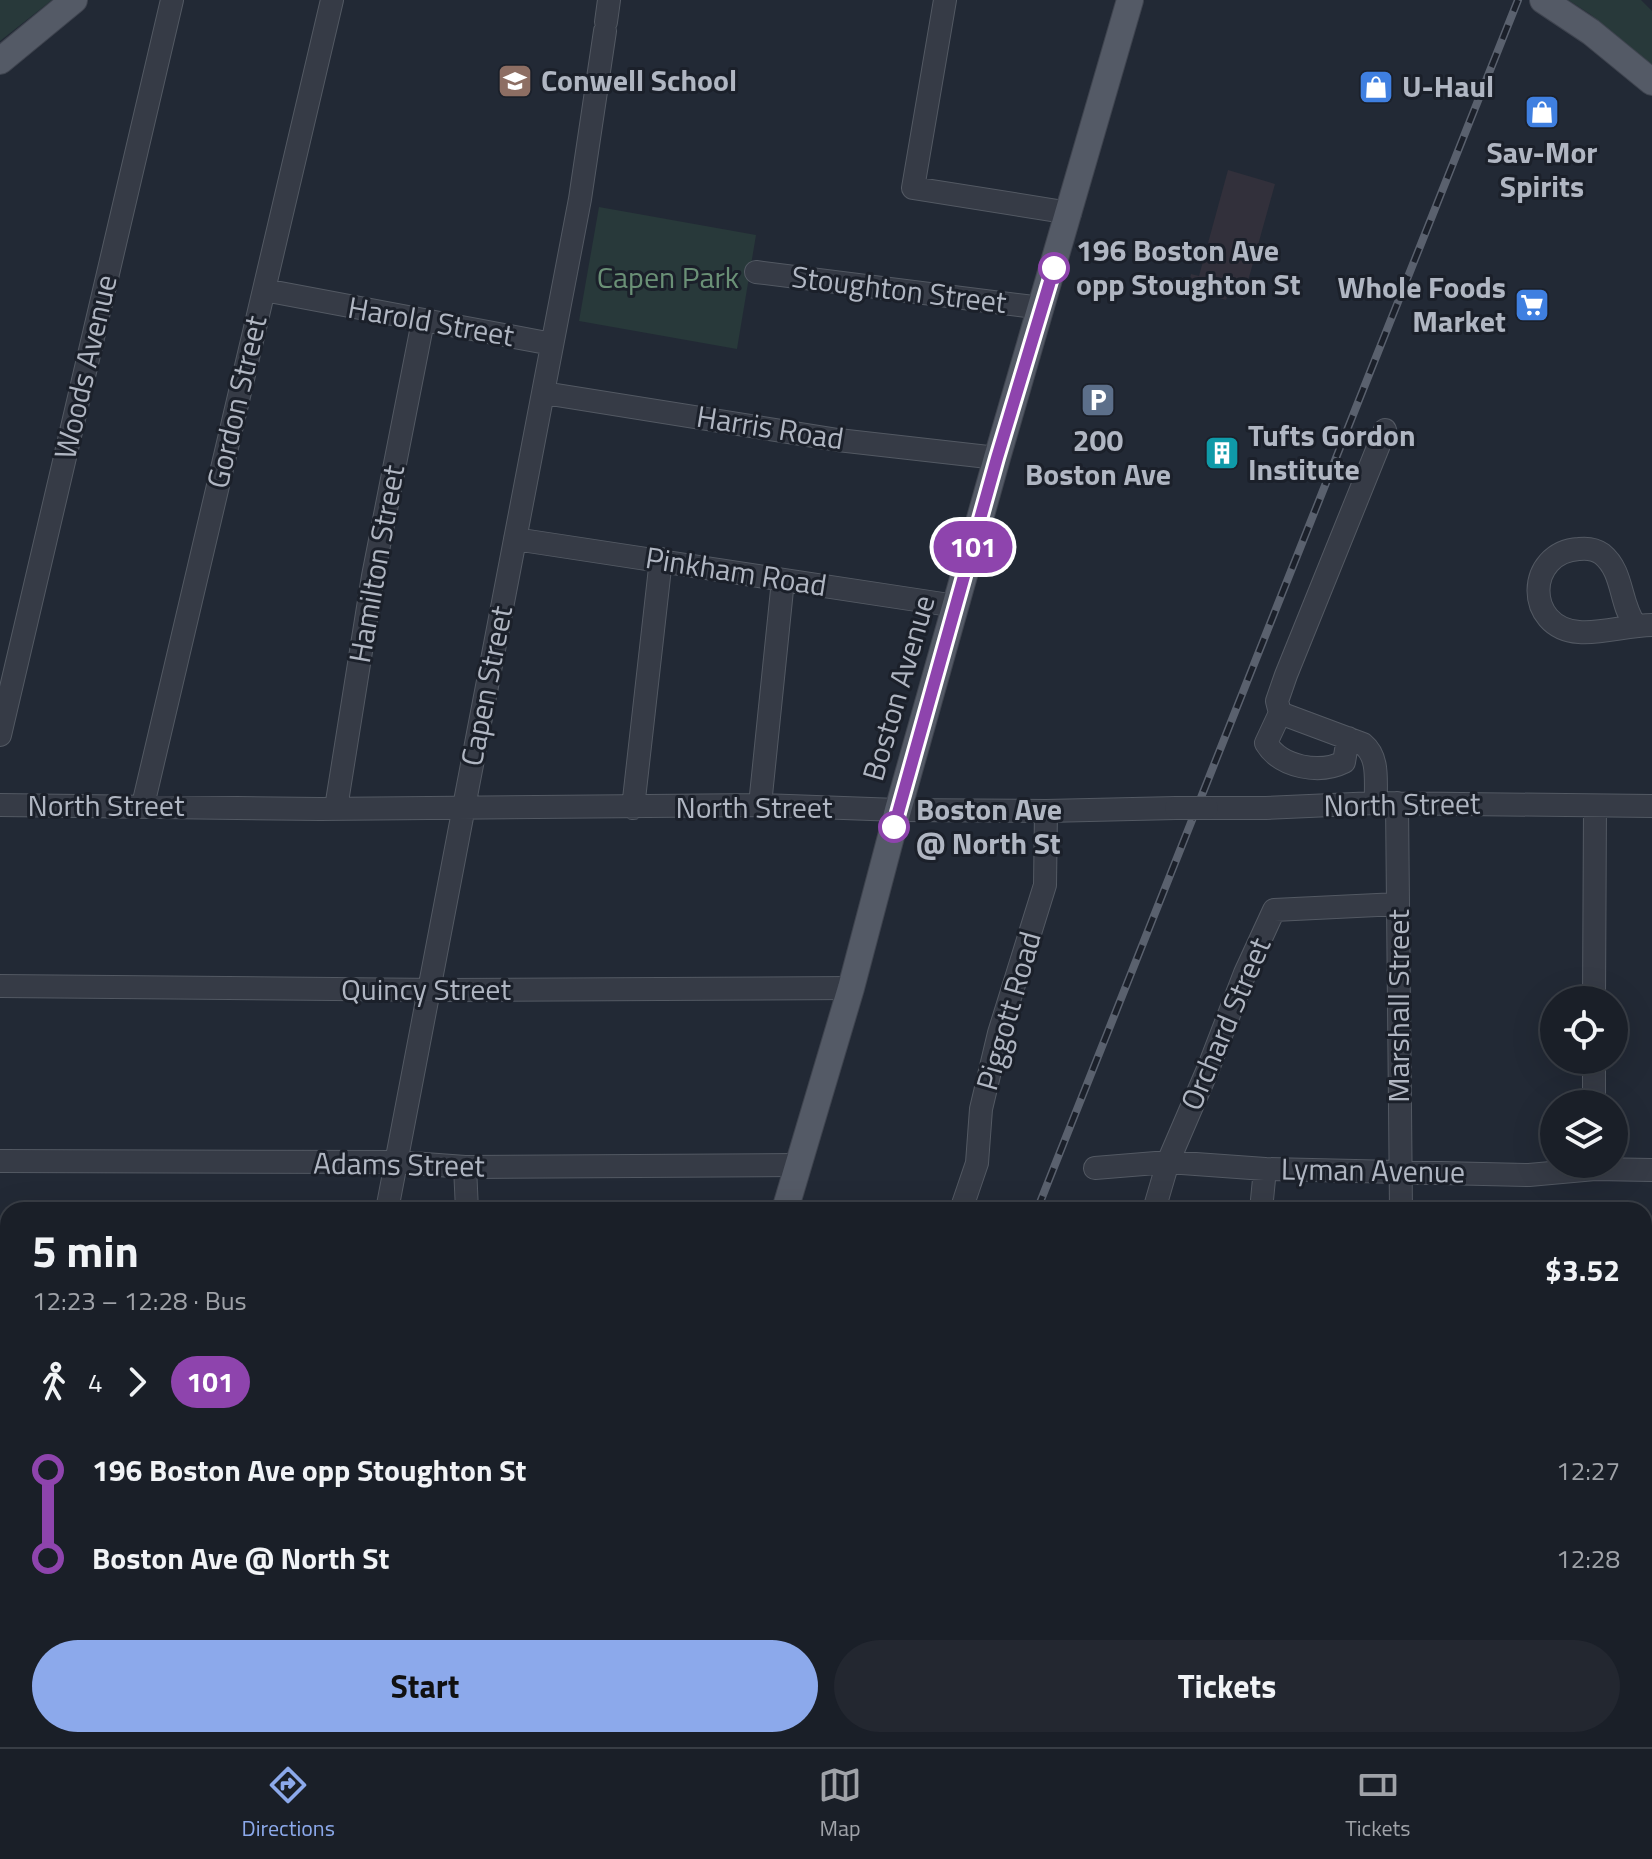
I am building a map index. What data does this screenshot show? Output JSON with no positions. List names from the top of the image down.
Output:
{
  "streets": {
    "main road": ["Boston Avenue"],
    "street": [
      "Stoughton Street",
      "Harold Street",
      "Woods Avenue",
      "Gordon Street",
      "Harris Road",
      "Hamilton Street",
      "Pinkham Road",
      "Capen Street",
      "North Street",
      "Quincy Street",
      "Marshall Street",
      "Piggott Road",
      "Orchard Street",
      "Adams Street",
      "Lyman Avenue"
    ]
  },
  "crossings": [
    ["Stoughton Street", "Boston Avenue"],
    ["Harold Street", "Gordon Street"],
    ["Harold Street", "Hamilton Street"],
    ["Harold Street", "Capen Street"],
    ["Gordon Street", "North Street"],
    ["Harris Road", "Capen Street"],
    ["Harris Road", "Boston Avenue"],
    ["Hamilton Street", "North Street"],
    ["Pinkham Road", "Capen Street"],
    ["Pinkham Road", "Boston Avenue"],
    ["Capen Street", "North Street"],
    ["Capen Street", "Quincy Street"],
    ["Capen Street", "Adams Street"],
    ["Boston Avenue", "North Street"],
    ["Boston Avenue", "Quincy Street"],
    ["Boston Avenue", "Adams Street"],
    ["North Street", "Marshall Street"],
    ["North Street", "Piggott Road"],
    ["Marshall Street", "Orchard Street"],
    ["Marshall Street", "Lyman Avenue"],
    ["Orchard Street", "Lyman Avenue"]
  ],
  "parks": ["Capen Park"],
  "places": {
    "school or university": ["Conwell School"],
    "shop": ["U-Haul", "Sav-Mor Spirits"],
    "other": ["196 Boston Ave opp Stoughton St", "Boston Ave @ North St"],
    "supermarket": ["Whole Foods Market"],
    "parking": ["200 Boston Ave"],
    "building": ["Tufts Gordon Institute"]
  },
  "lines": ["bus line 101"],
  "page": {
    "on_map": "101",
    "heading": ["5 min", "12:23 – 12:28 · Bus", "$3.52"],
    "legs": ["4", "101"],
    "list": [
      {
        "name": "196 Boston Ave opp Stoughton St",
        "value": "12:27"
      },
      {
        "name": "Boston Ave @ North St",
        "value": "12:28"
      }
    ],
    "buttons": ["Start", "Tickets"],
    "tabs": ["Directions", "Map", "Tickets"]
  }
}
